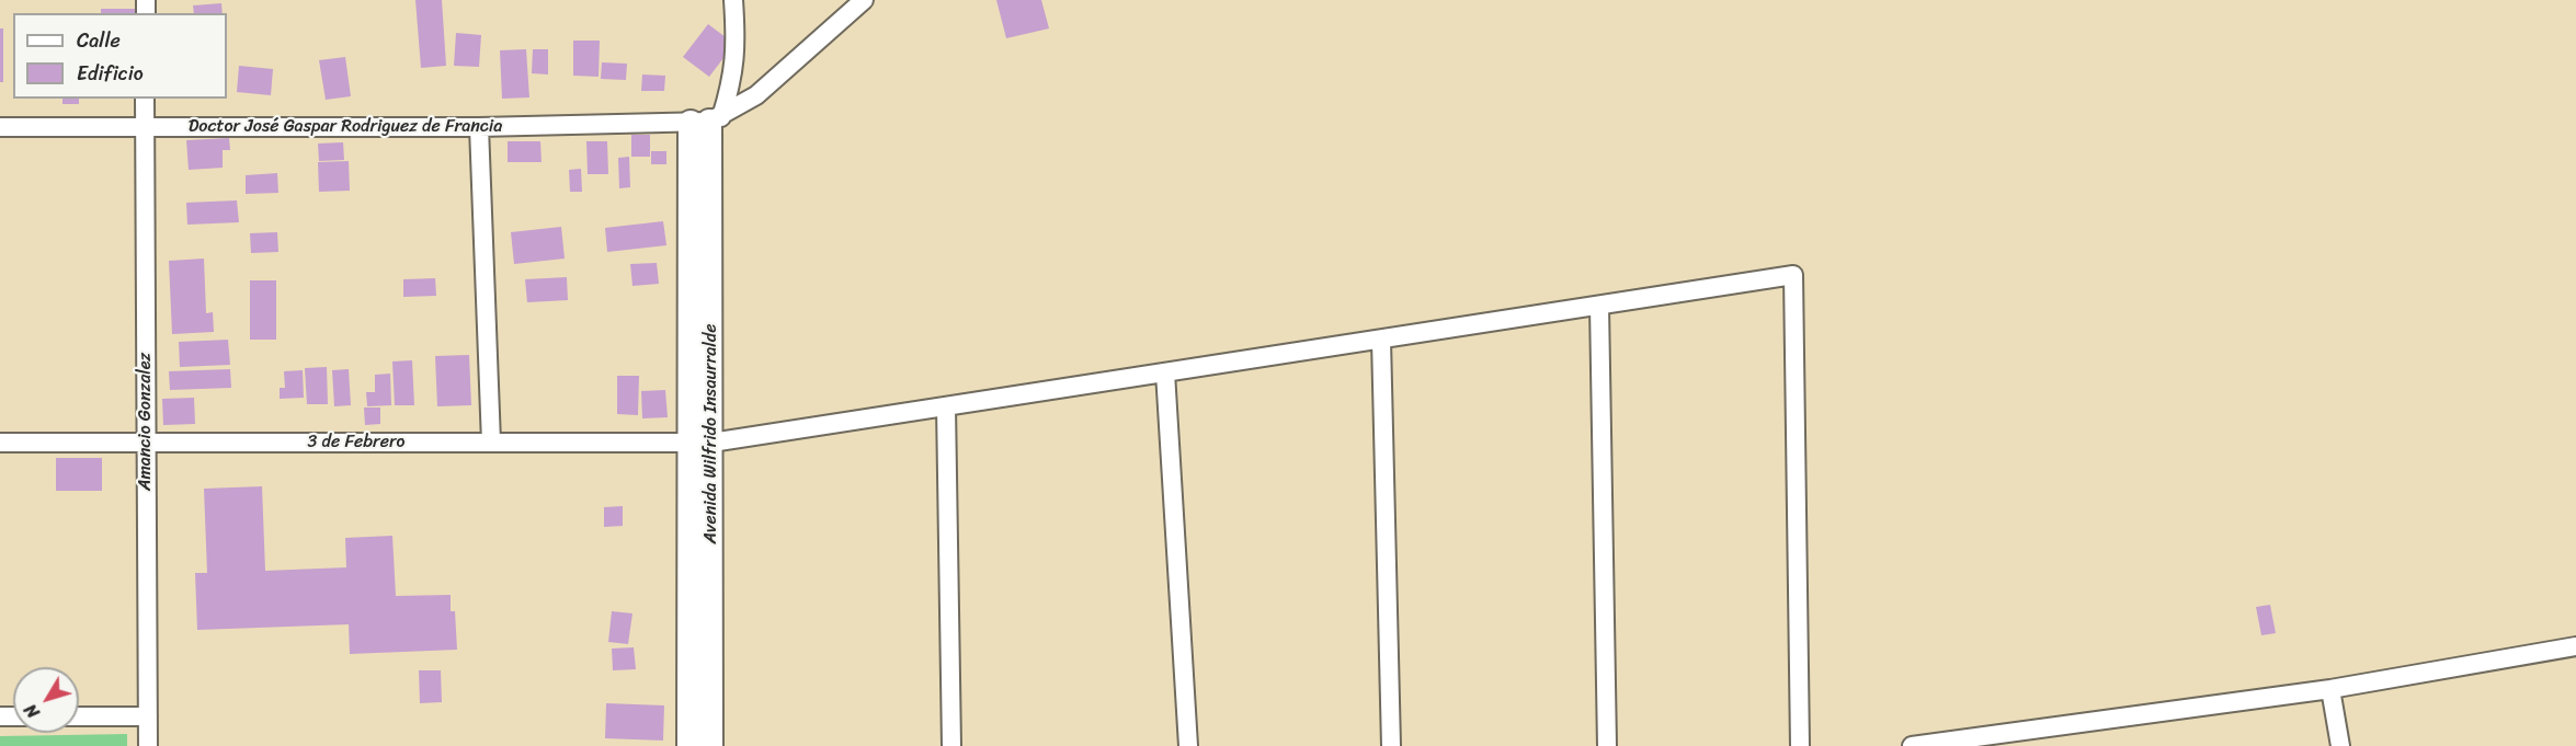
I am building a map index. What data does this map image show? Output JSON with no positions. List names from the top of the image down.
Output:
{
  "streets": {
    "street": [
      "Doctor José Gaspar Rodriguez de Francia",
      "Amancio Gonzalez",
      "Avenida Wilfrido Insaurralde",
      "3 de Febrero"
    ]
  },
  "crossings": [
    ["Doctor José Gaspar Rodriguez de Francia", "Amancio Gonzalez"],
    ["Doctor José Gaspar Rodriguez de Francia", "Avenida Wilfrido Insaurralde"],
    ["Amancio Gonzalez", "3 de Febrero"],
    ["Avenida Wilfrido Insaurralde", "3 de Febrero"]
  ],
  "legend": ["Calle", "Edificio"],
  "north": "bottom left"
}
